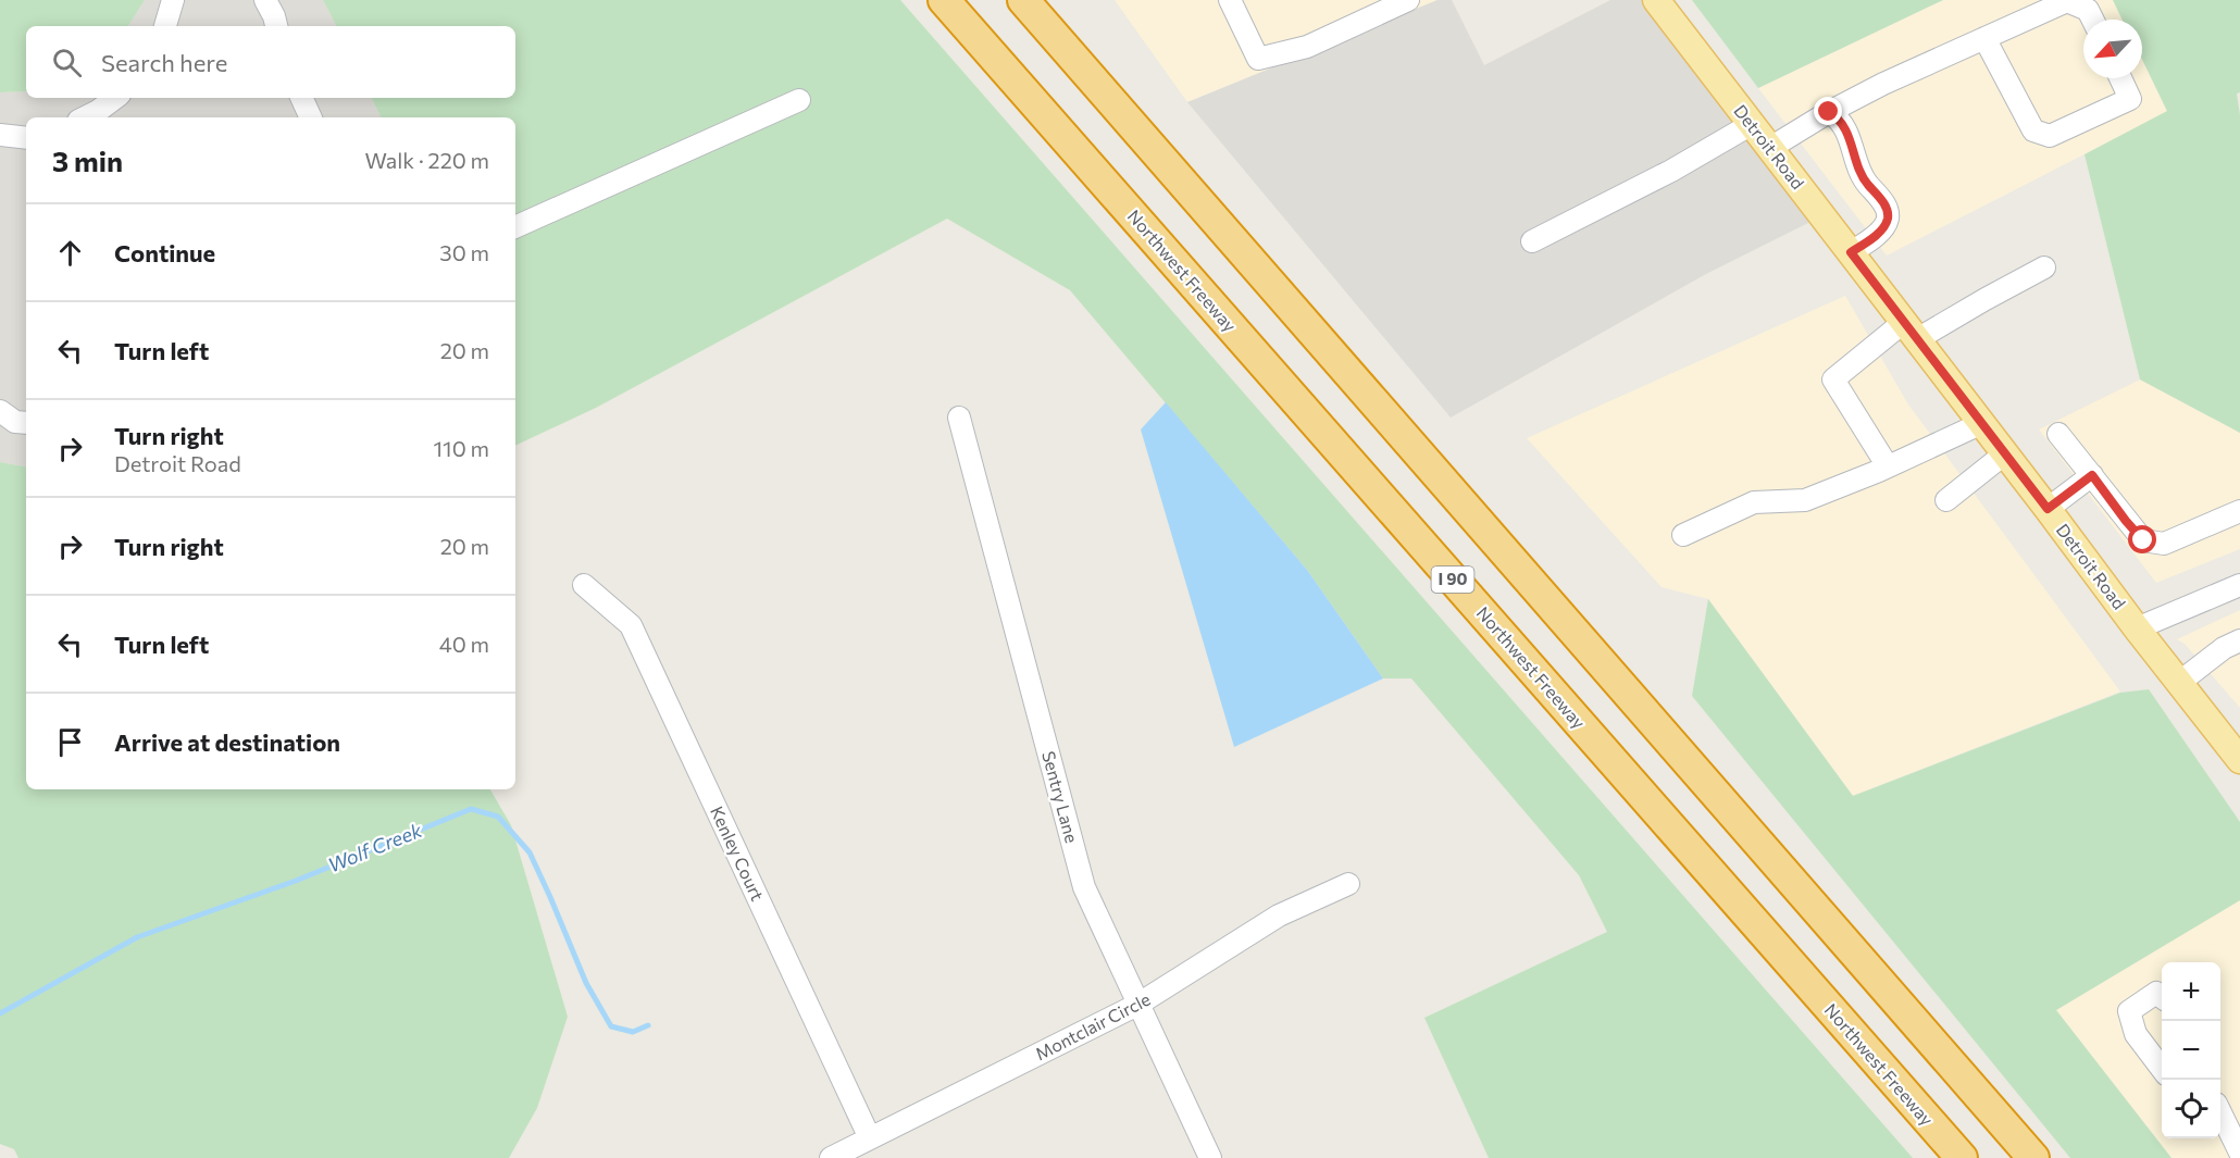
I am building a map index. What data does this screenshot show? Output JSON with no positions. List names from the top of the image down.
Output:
{
  "streets": {
    "highway": ["Northwest Freeway", "I 90"],
    "main road": ["Detroit Road"],
    "street": ["Sentry Lane", "Kenley Court", "Montclair Circle"]
  },
  "crossings": [
    ["Sentry Lane", "Montclair Circle"],
    ["Kenley Court", "Montclair Circle"]
  ],
  "water": ["Wolf Creek"],
  "north": "bottom left",
  "page": {
    "search": "Search here",
    "heading": ["3 min", "Walk · 220 m"],
    "list": [
      ["Continue", "30 m"],
      ["Turn left", "20 m"],
      ["Turn right", "Detroit Road", "110 m"],
      ["Turn right", "20 m"],
      ["Turn left", "40 m"],
      "Arrive at destination"
    ],
    "map_buttons": ["+", "−"]
  }
}
